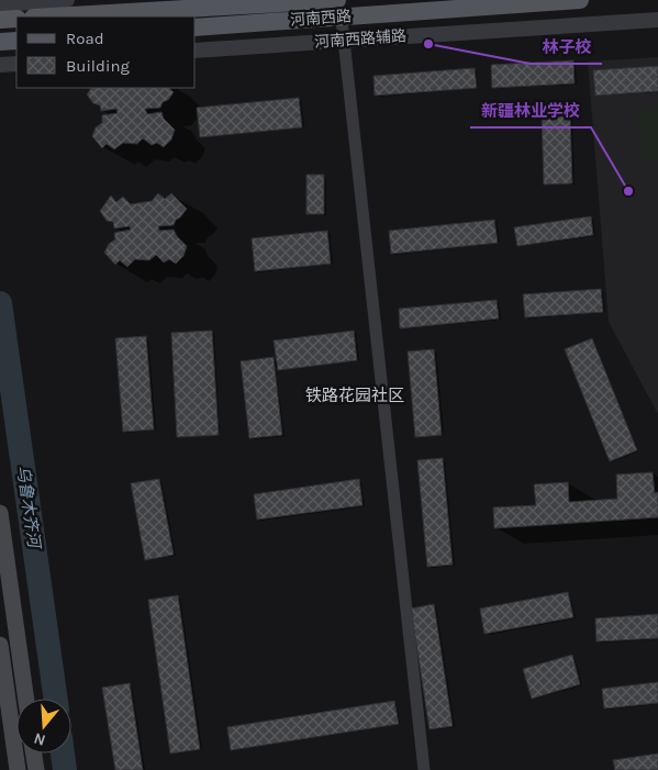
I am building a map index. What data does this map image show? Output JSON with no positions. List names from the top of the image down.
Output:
{
  "streets": {
    "main road": ["河南西路"],
    "street": ["河南西路辅路"]
  },
  "districts": ["铁路花园社区"],
  "water": ["乌鲁木齐河"],
  "places": ["林子校", "新疆林业学校"],
  "legend": ["Road", "Building"],
  "north": "bottom"
}
